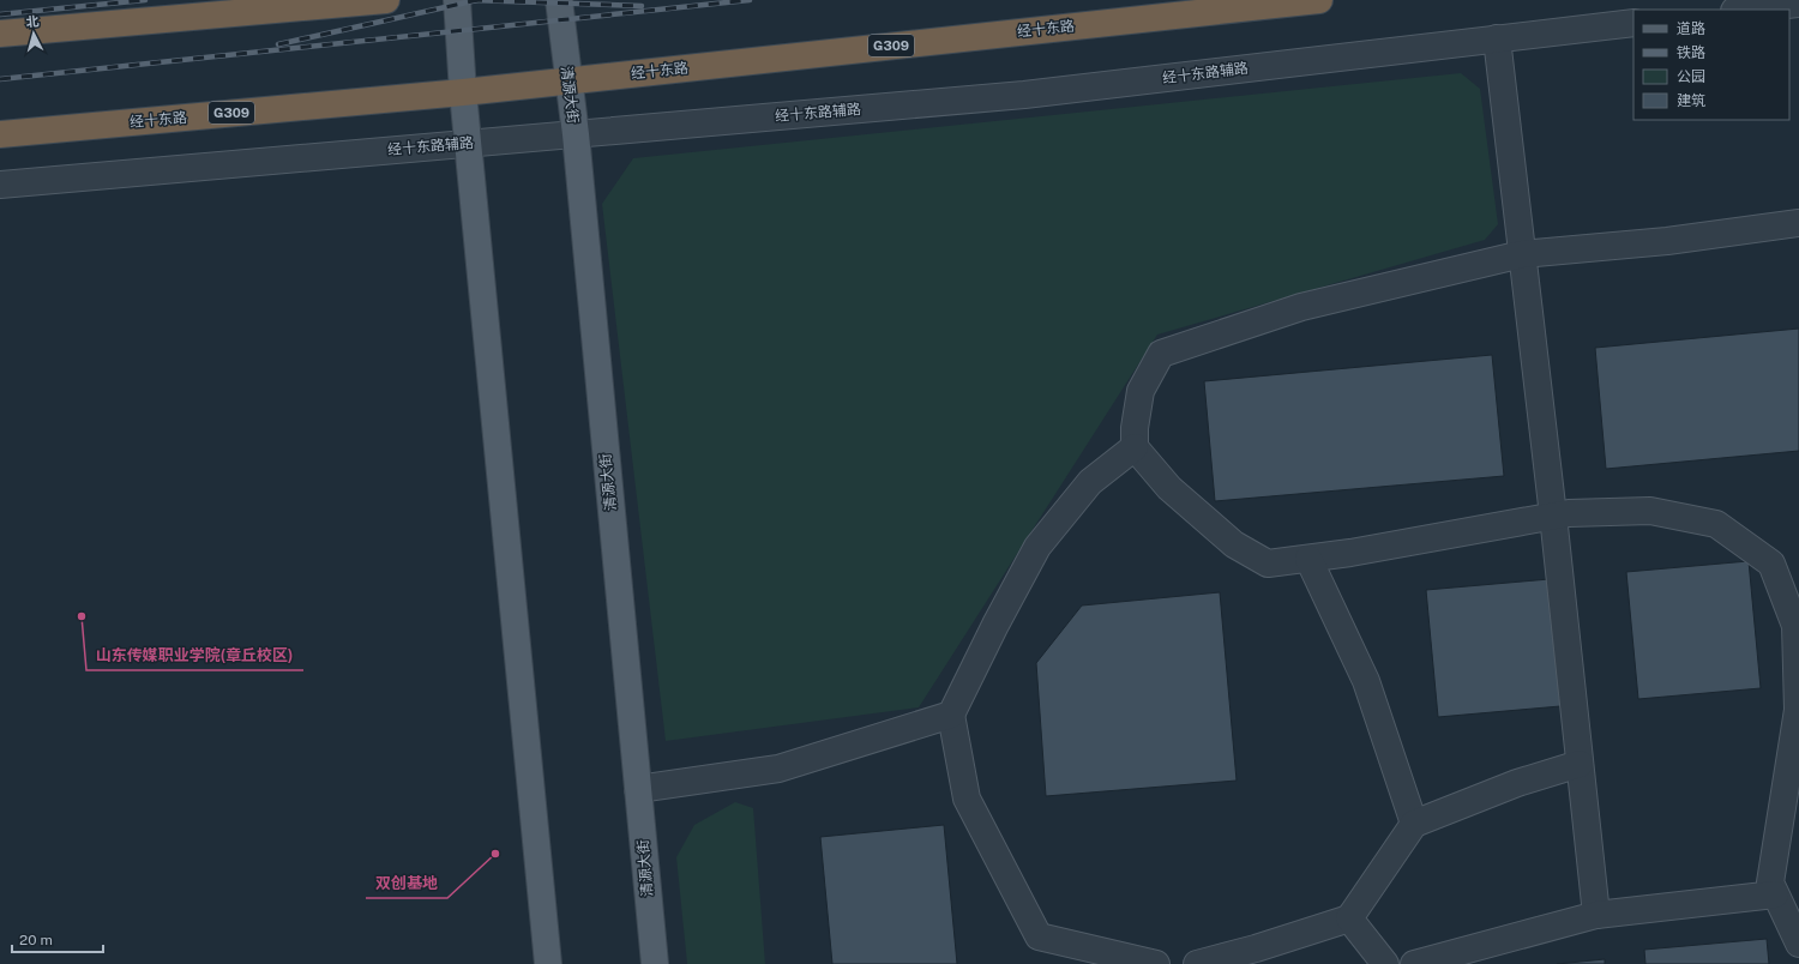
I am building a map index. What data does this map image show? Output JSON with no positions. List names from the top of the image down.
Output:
{
  "streets": {
    "highway": ["经十东路", "G309"],
    "main road": ["清源大街"],
    "street": ["经十东路辅路"]
  },
  "crossings": [
    ["经十东路", "清源大街"],
    ["经十东路辅路", "清源大街"]
  ],
  "places": ["山东传媒职业学院(章丘校区)", "双创基地"],
  "legend": [
    "道路",
    "铁路",
    "公园",
    "建筑"
  ],
  "scale_bar": "20 m",
  "north": "top"
}
